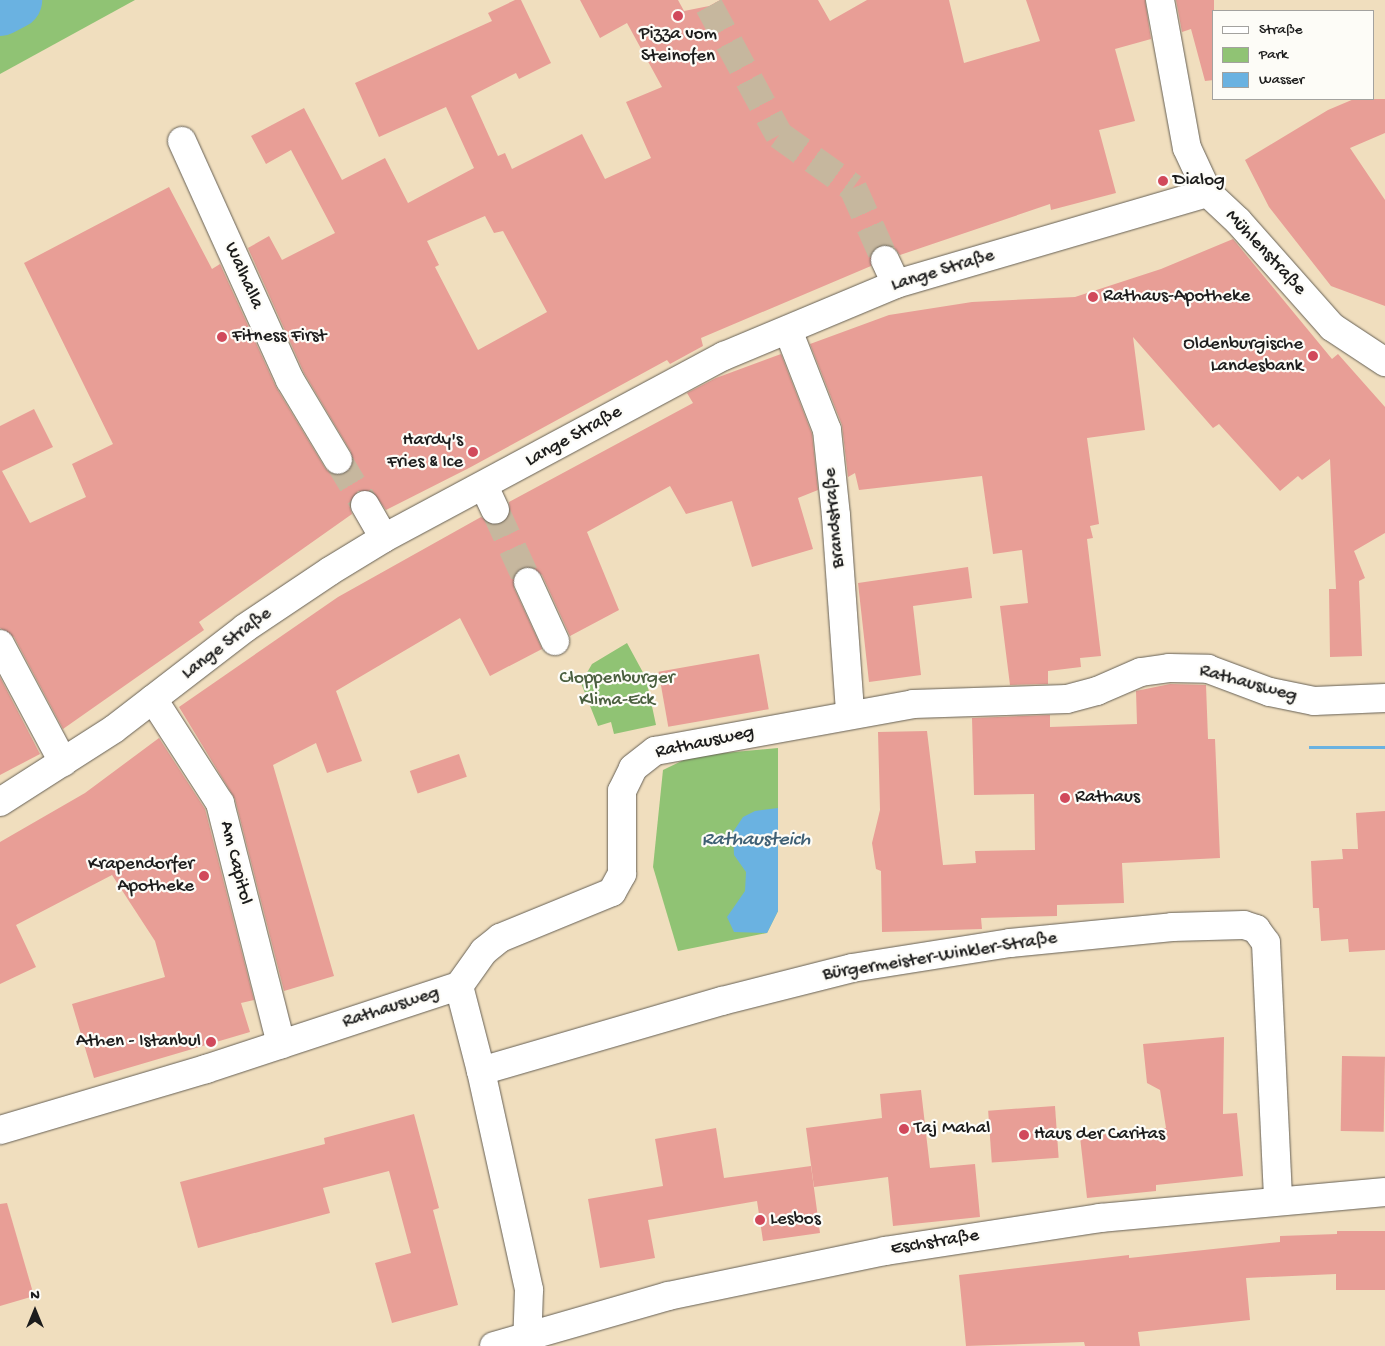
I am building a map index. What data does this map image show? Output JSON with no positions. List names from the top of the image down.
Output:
{
  "streets": {
    "street": [
      "Mühlenstraße",
      "Lange Straße",
      "Walhalla",
      "Brandstraße",
      "Rathausweg",
      "Am Capitol",
      "Bürgermeister-Winkler-Straße",
      "Eschstraße"
    ]
  },
  "crossings": [
    ["Mühlenstraße", "Lange Straße"],
    ["Lange Straße", "Brandstraße"],
    ["Lange Straße", "Am Capitol"],
    ["Brandstraße", "Rathausweg"],
    ["Rathausweg", "Am Capitol"],
    ["Bürgermeister-Winkler-Straße", "Eschstraße"]
  ],
  "water": ["Rathausteich"],
  "parks": ["Cloppenburger Klima-Eck"],
  "places": [
    "Pizza vom Steinofen",
    "Dialog",
    "Rathaus-Apotheke",
    "Fitness First",
    "Oldenburgische Landesbank",
    "Hardy's Fries & Ice",
    "Rathaus",
    "Krapendorfer Apotheke",
    "Athen - Istanbul",
    "Taj Mahal",
    "Haus der Caritas",
    "Lesbos"
  ],
  "legend": ["Straße", "Park", "Wasser"],
  "north": "top"
}
